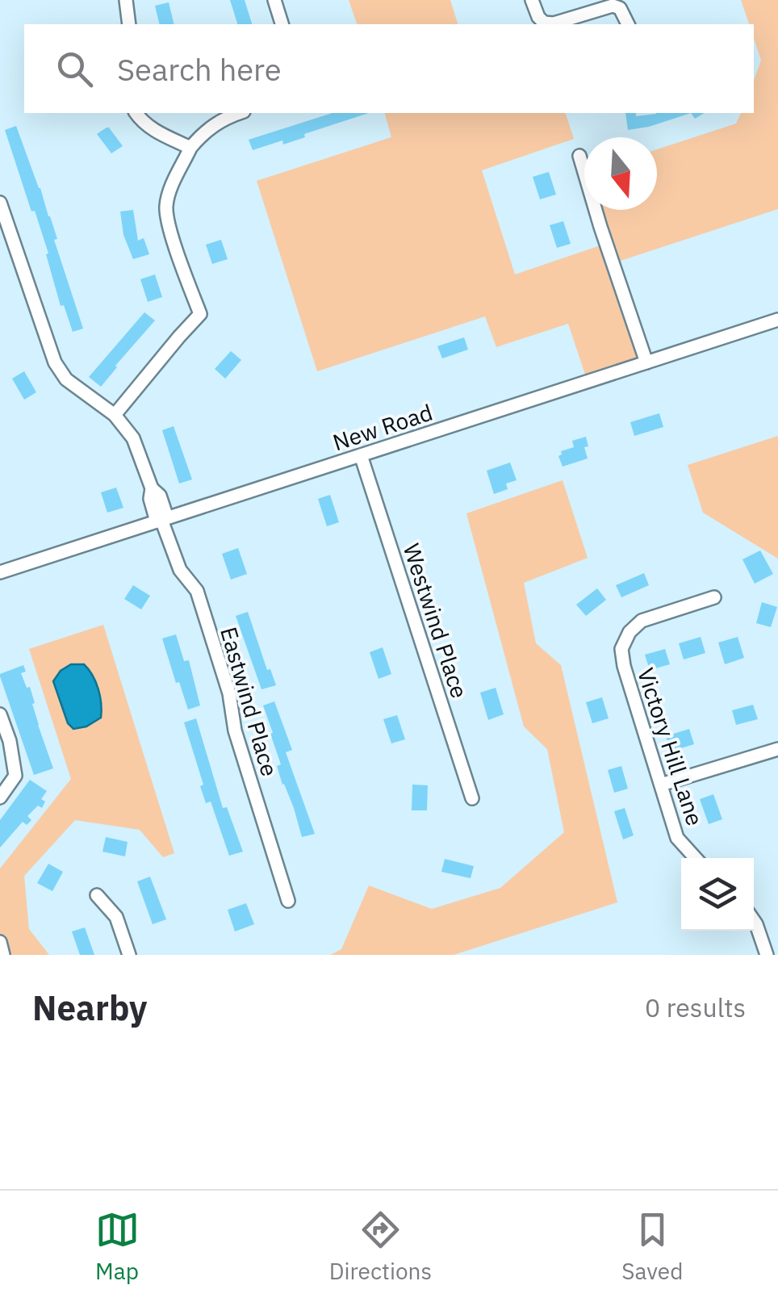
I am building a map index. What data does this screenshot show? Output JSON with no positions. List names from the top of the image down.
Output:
{
  "streets": {
    "street": [
      "New Road",
      "Westwind Place",
      "Eastwind Place",
      "Victory Hill Lane"
    ]
  },
  "crossings": [
    ["New Road", "Westwind Place"],
    ["New Road", "Eastwind Place"]
  ],
  "north": "bottom",
  "page": {
    "search": "Search here",
    "heading": ["Nearby", "0 results"],
    "nav": ["Map", "Directions", "Saved"]
  }
}
